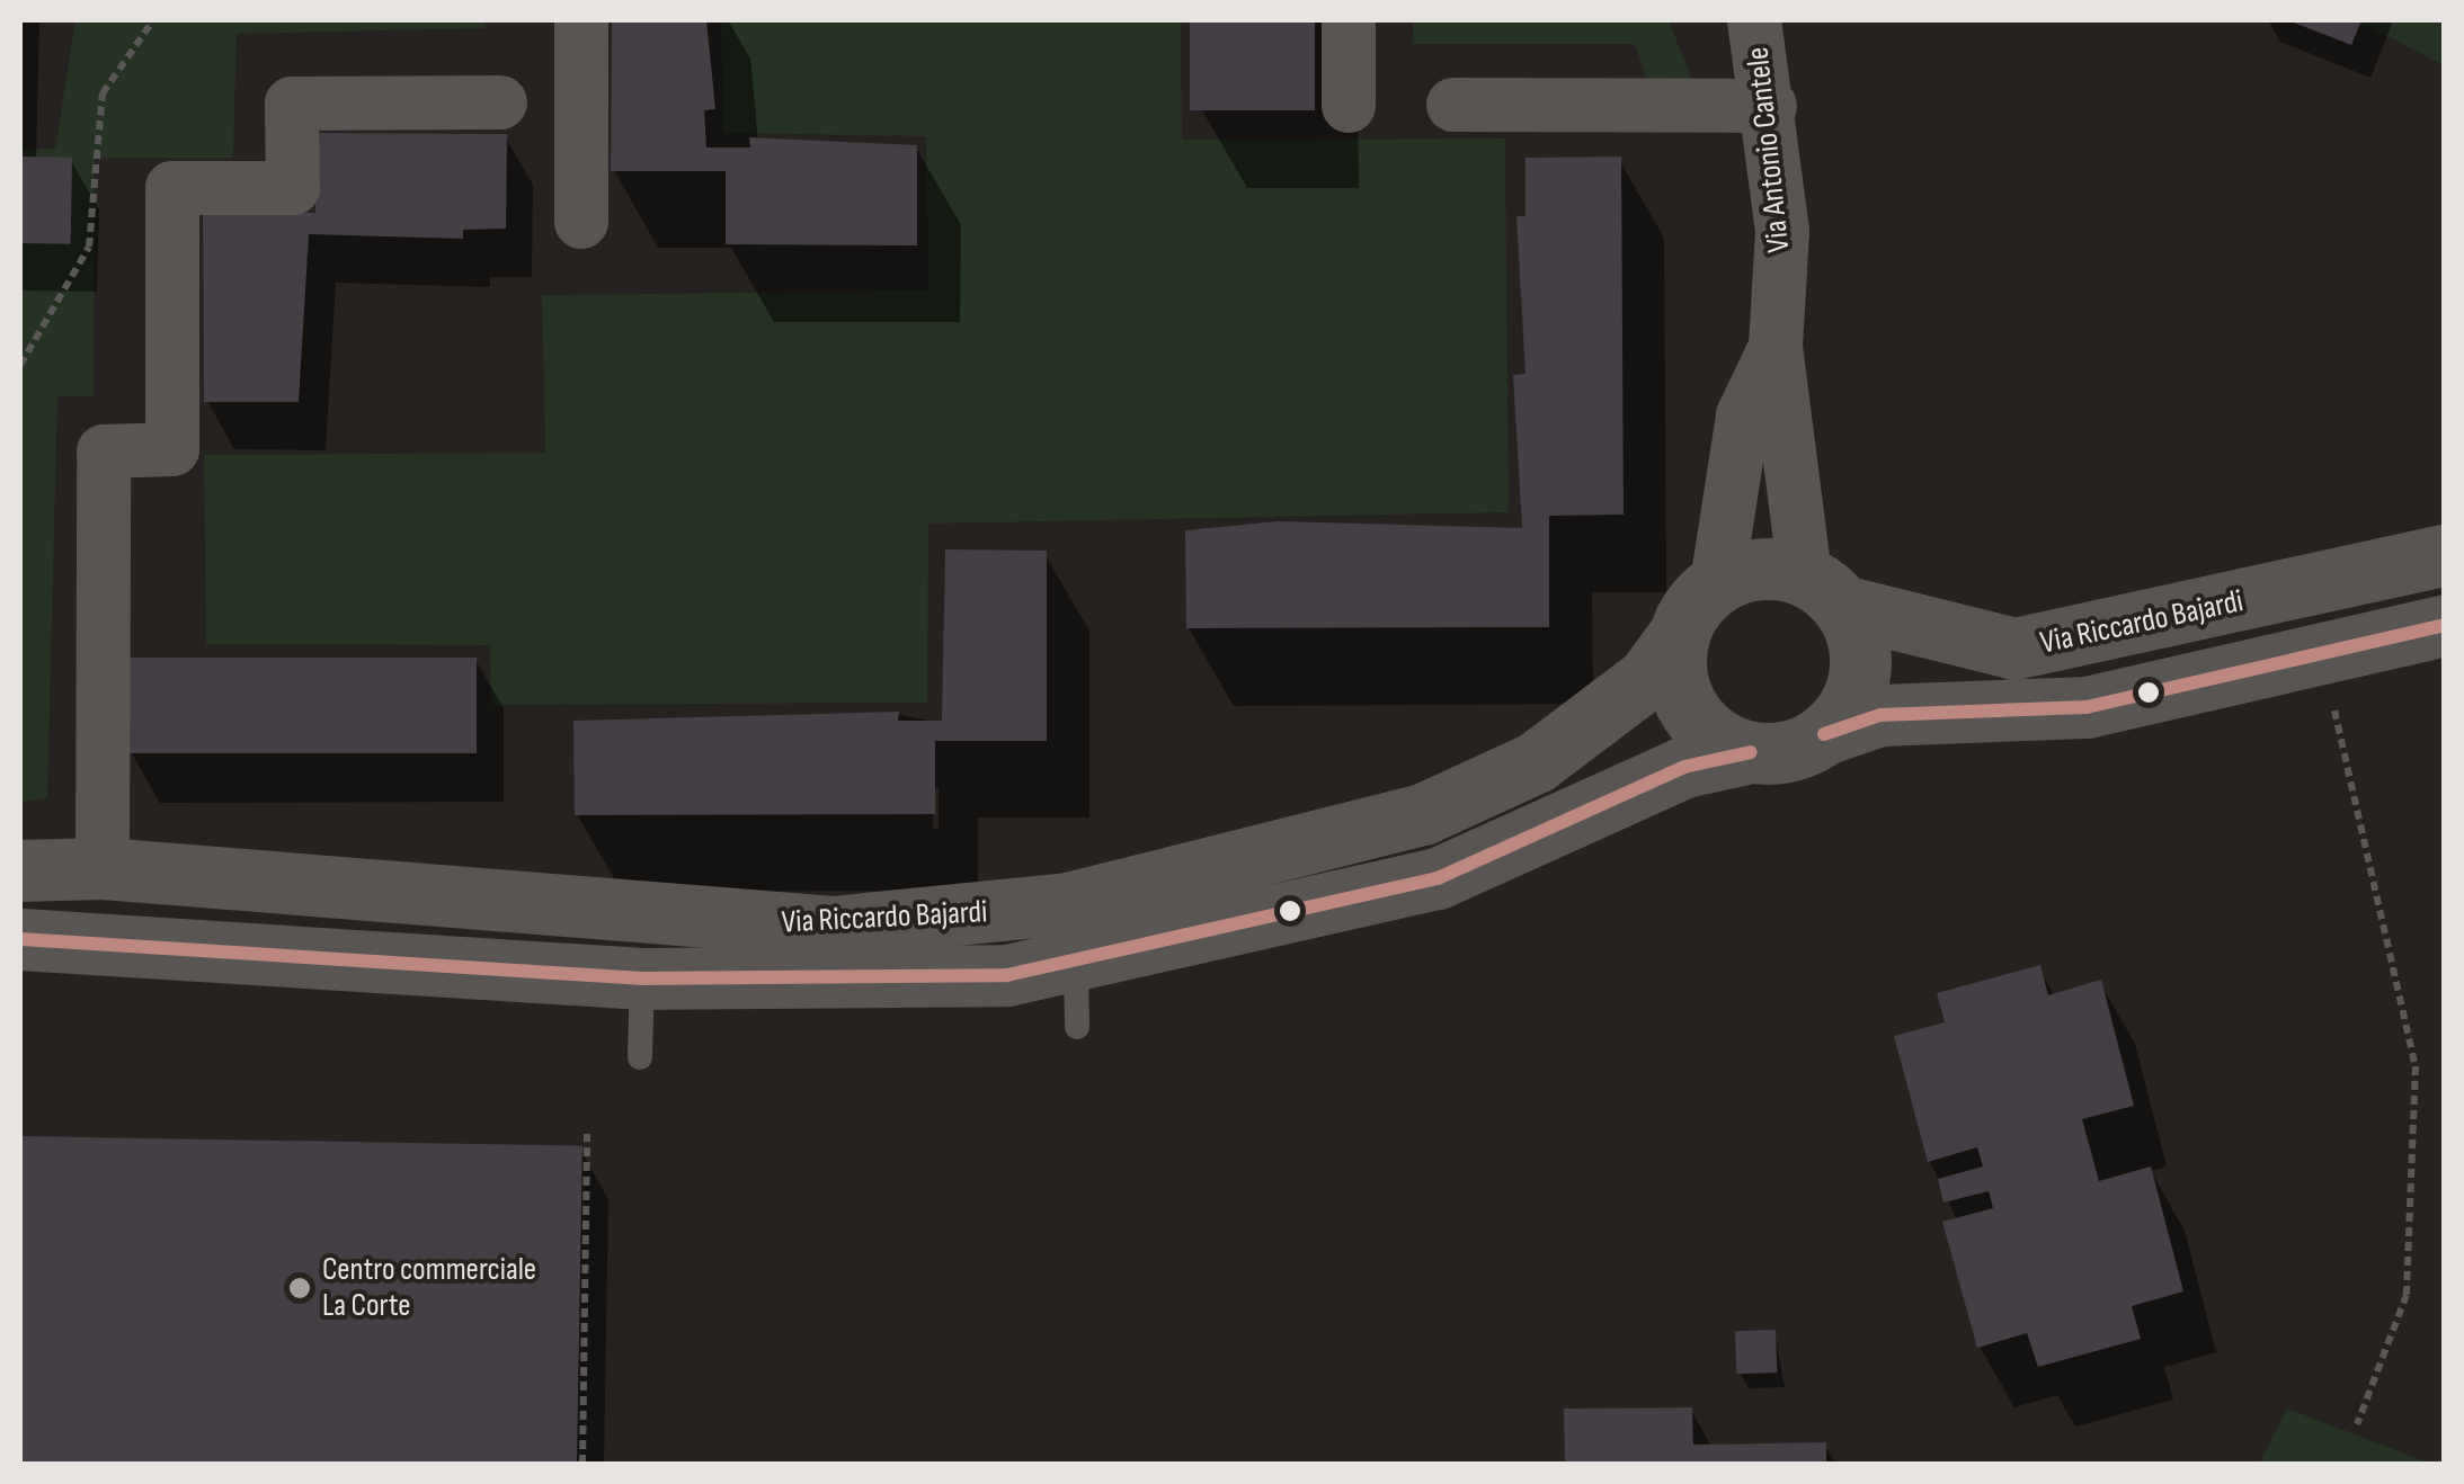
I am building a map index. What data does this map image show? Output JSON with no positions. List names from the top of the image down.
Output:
{
  "streets": {
    "street": ["Via Antonio Cantele", "Via Riccardo Bajardi"]
  },
  "crossings": [
    ["Via Antonio Cantele", "Via Riccardo Bajardi"]
  ],
  "places": ["Centro commerciale La Corte"]
}
